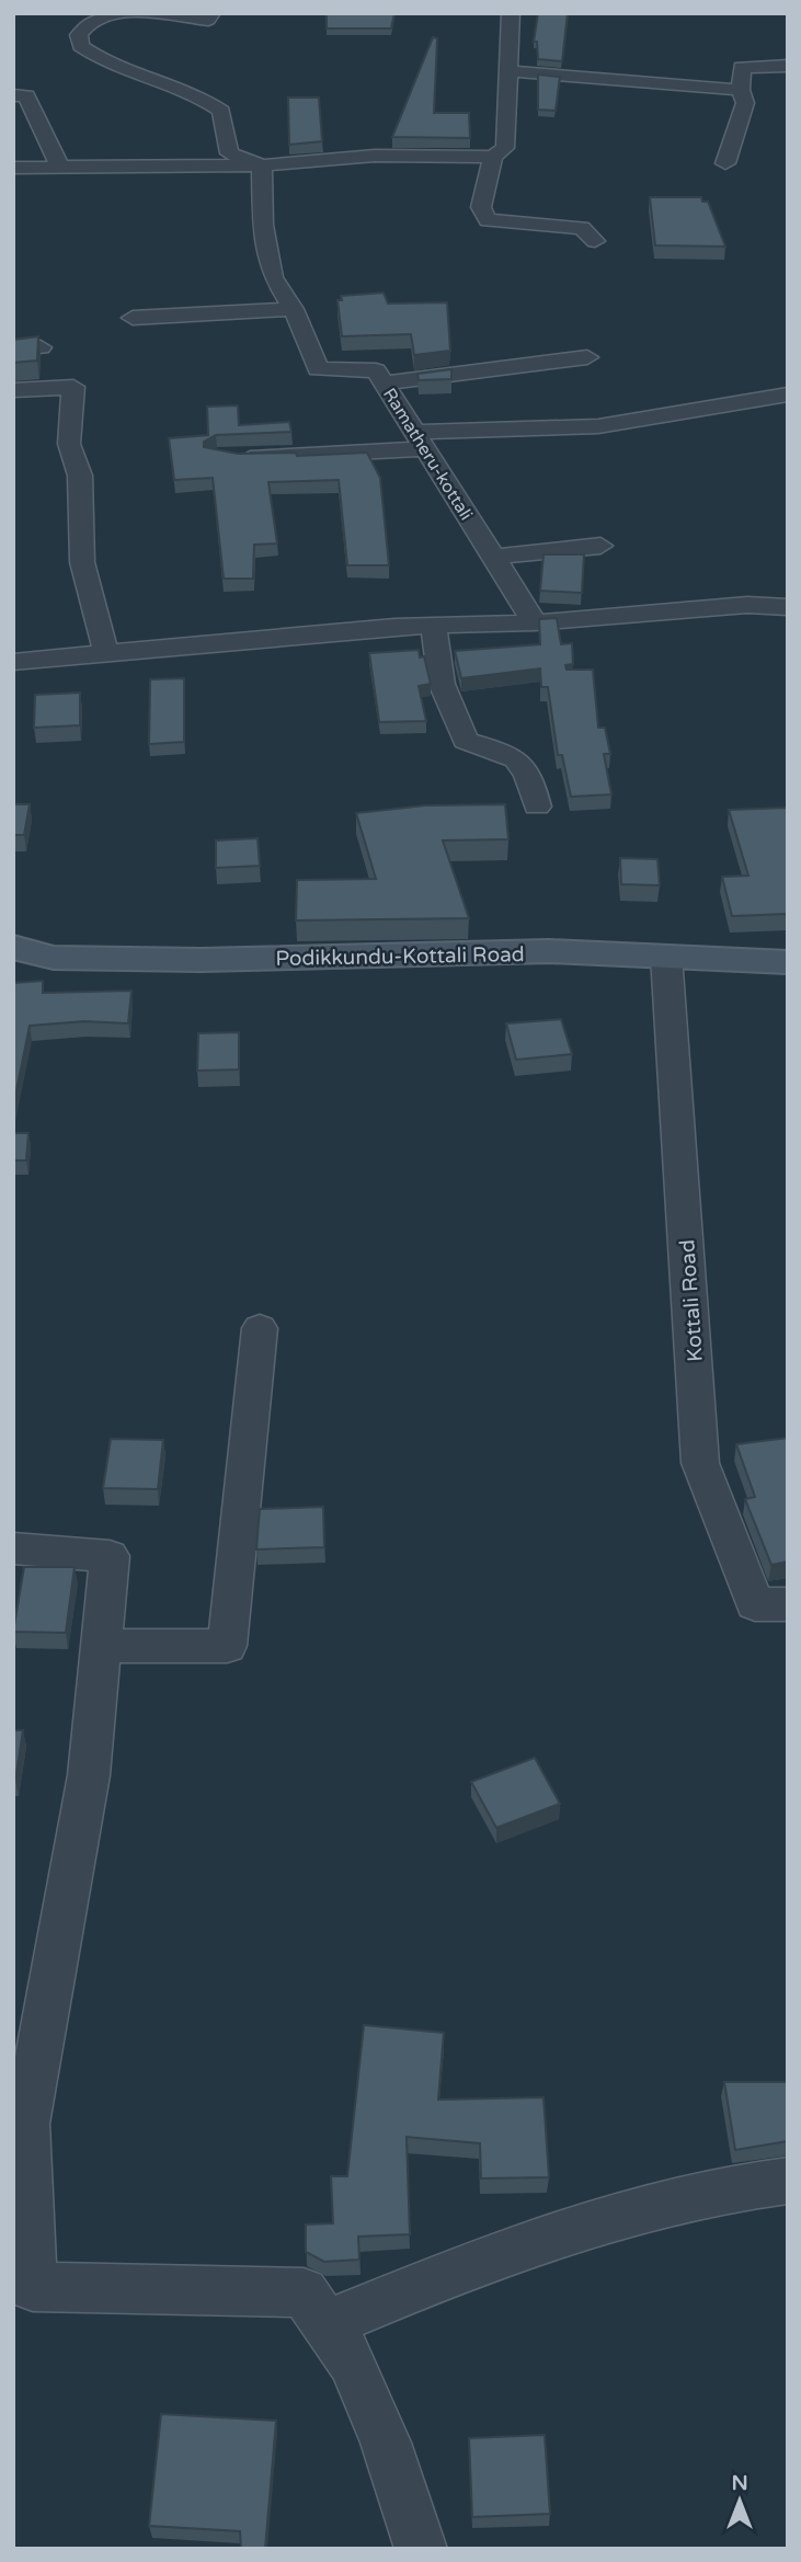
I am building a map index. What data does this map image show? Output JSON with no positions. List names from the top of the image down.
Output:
{
  "streets": {
    "main road": ["Podikkundu-Kottali Road"],
    "street": ["Ramatheru-kottali", "Kottali Road"]
  },
  "crossings": [
    ["Podikkundu-Kottali Road", "Kottali Road"]
  ],
  "north": "top"
}
